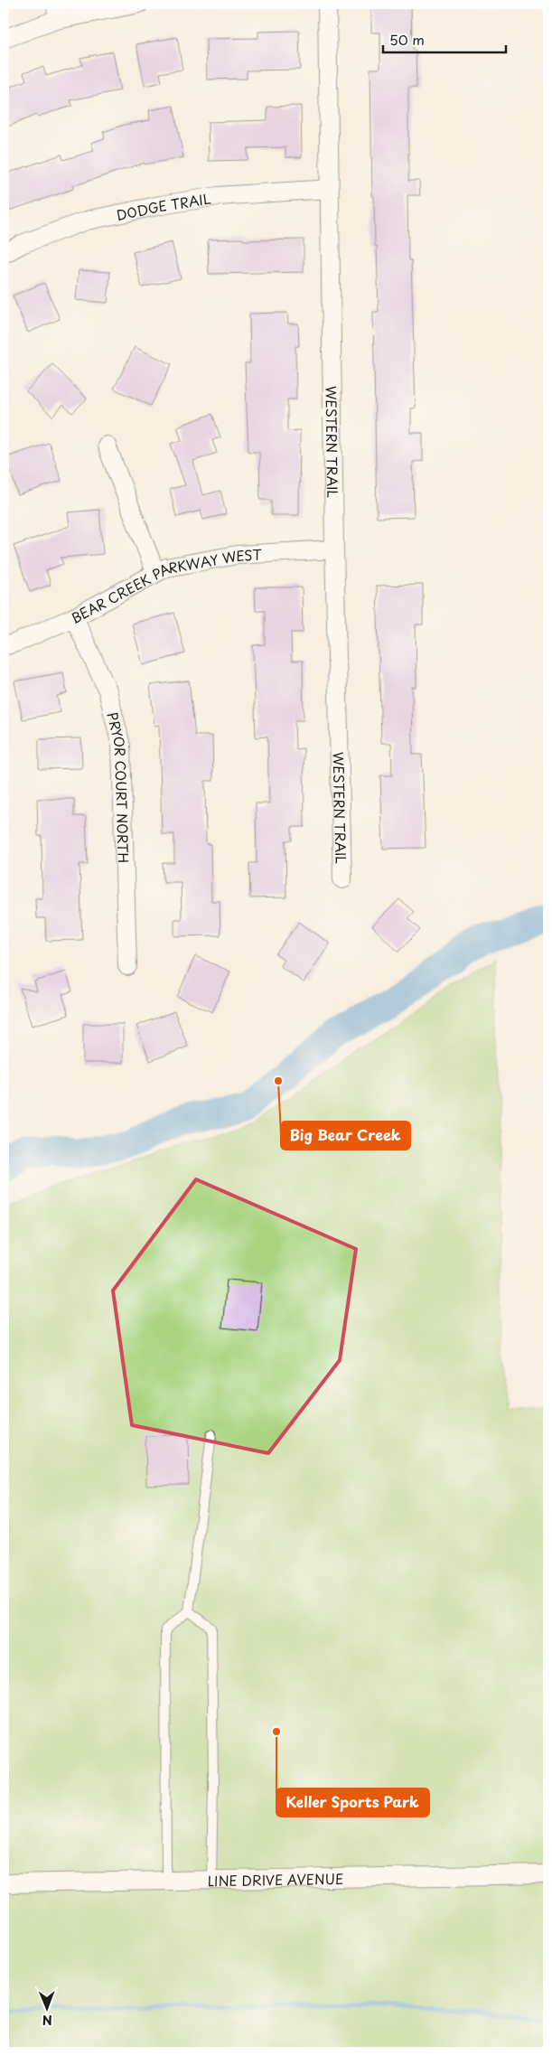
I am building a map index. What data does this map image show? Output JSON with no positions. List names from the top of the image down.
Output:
{
  "streets": {
    "street": [
      "DODGE TRAIL",
      "WESTERN TRAIL",
      "BEAR CREEK PARKWAY WEST",
      "PRYOR COURT NORTH",
      "LINE DRIVE AVENUE"
    ]
  },
  "crossings": [
    ["DODGE TRAIL", "WESTERN TRAIL"],
    ["WESTERN TRAIL", "BEAR CREEK PARKWAY WEST"],
    ["BEAR CREEK PARKWAY WEST", "PRYOR COURT NORTH"]
  ],
  "places": ["Big Bear Creek", "Keller Sports Park"],
  "scale_bar": "50 m",
  "north": "bottom"
}
